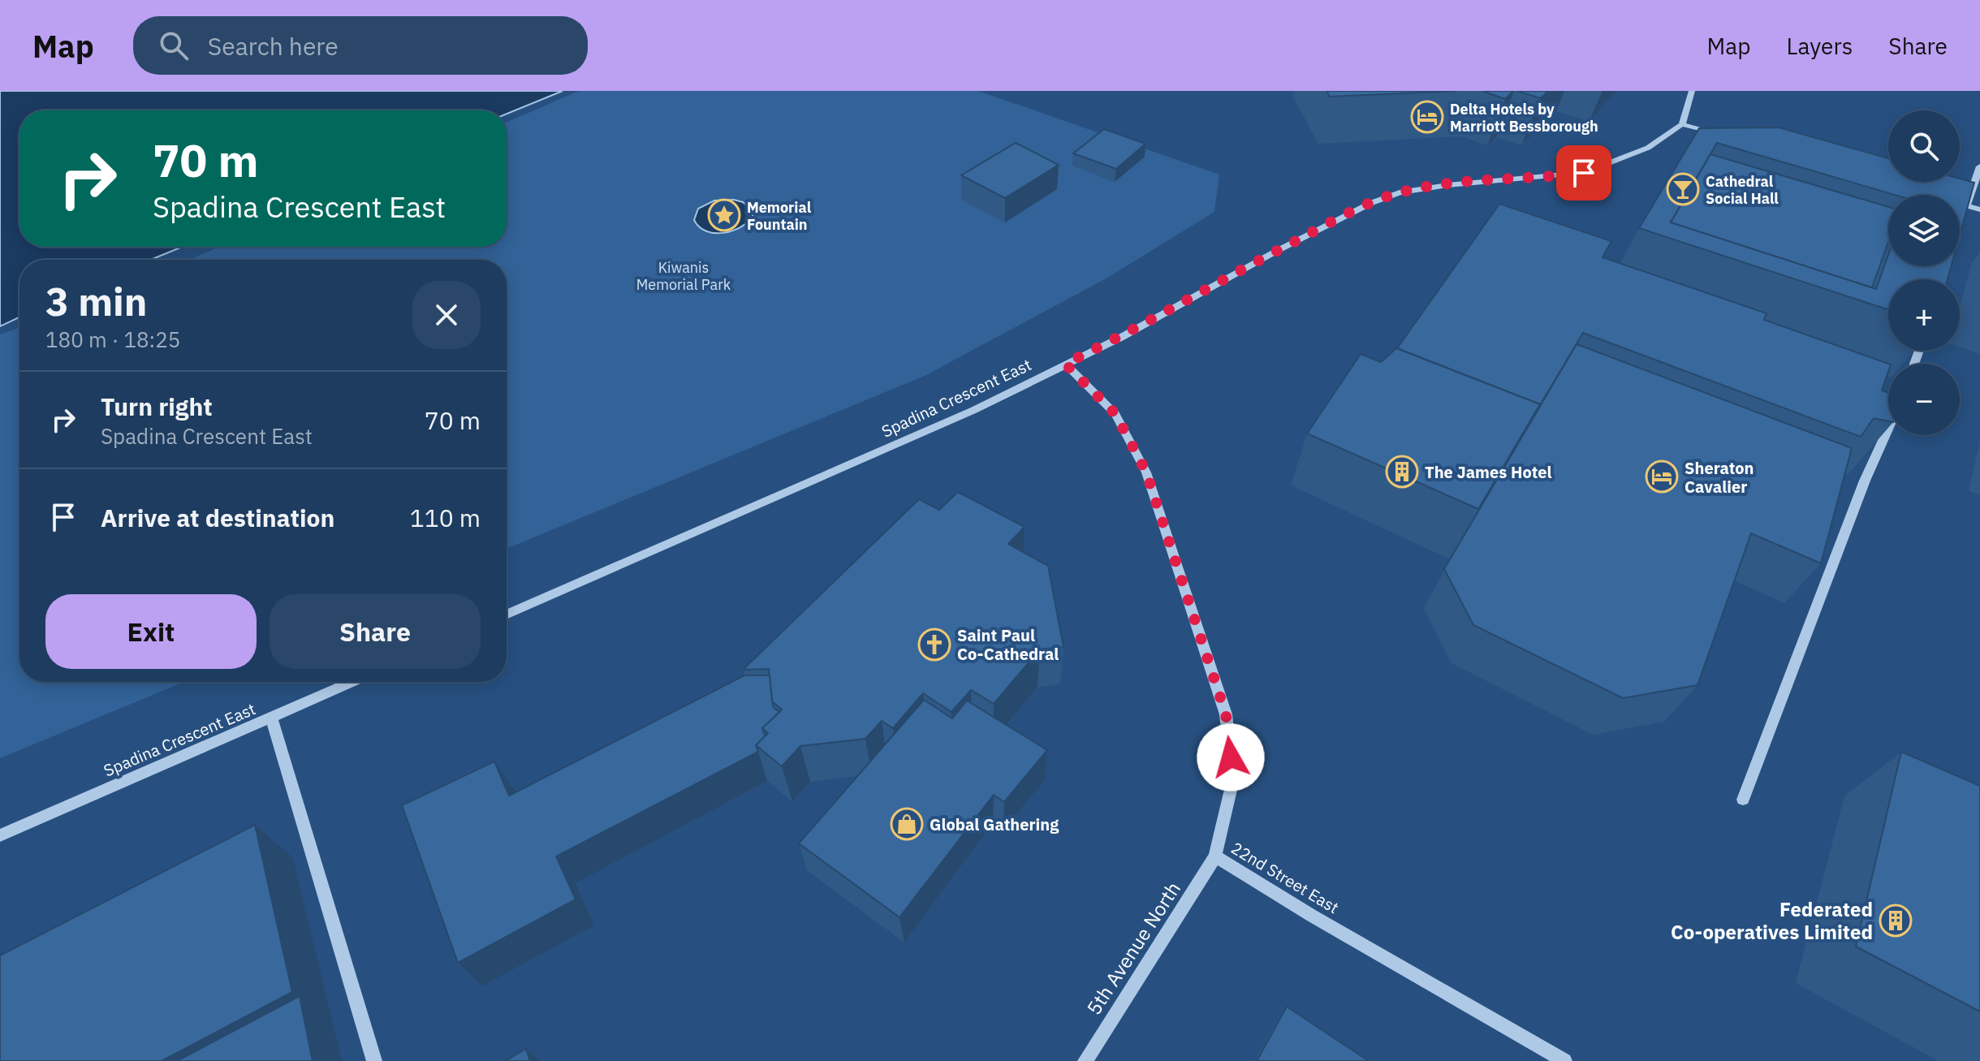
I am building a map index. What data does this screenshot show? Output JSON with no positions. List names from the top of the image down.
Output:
{
  "streets": {
    "street": ["Spadina Crescent East", "22nd Street East", "5th Avenue North"]
  },
  "crossings": [
    ["Spadina Crescent East", "22nd Street East"],
    ["22nd Street East", "5th Avenue North"]
  ],
  "parks": ["Kiwanis Memorial Park"],
  "places": {
    "hotel": ["Delta Hotels by Marriott Bessborough", "Sheraton Cavalier"],
    "bar": ["Cathedral Social Hall"],
    "place": ["Memorial Fountain"],
    "building": ["The James Hotel", "Federated Co-operatives Limited"],
    "church": ["Saint Paul Co-Cathedral"],
    "shop": ["Global Gathering"]
  },
  "page": {
    "header": "Map",
    "search": "Search here",
    "nav": ["Map", "Layers", "Share"],
    "map_buttons": ["+", "−"],
    "turn": ["70 m", "Spadina Crescent East"],
    "heading": ["3 min", "180 m · 18:25"],
    "list": [
      {
        "name": "Turn right",
        "note": "Spadina Crescent East",
        "value": "70 m"
      },
      {
        "name": "Arrive at destination",
        "value": "110 m"
      }
    ],
    "buttons": ["Exit", "Share"]
  }
}
